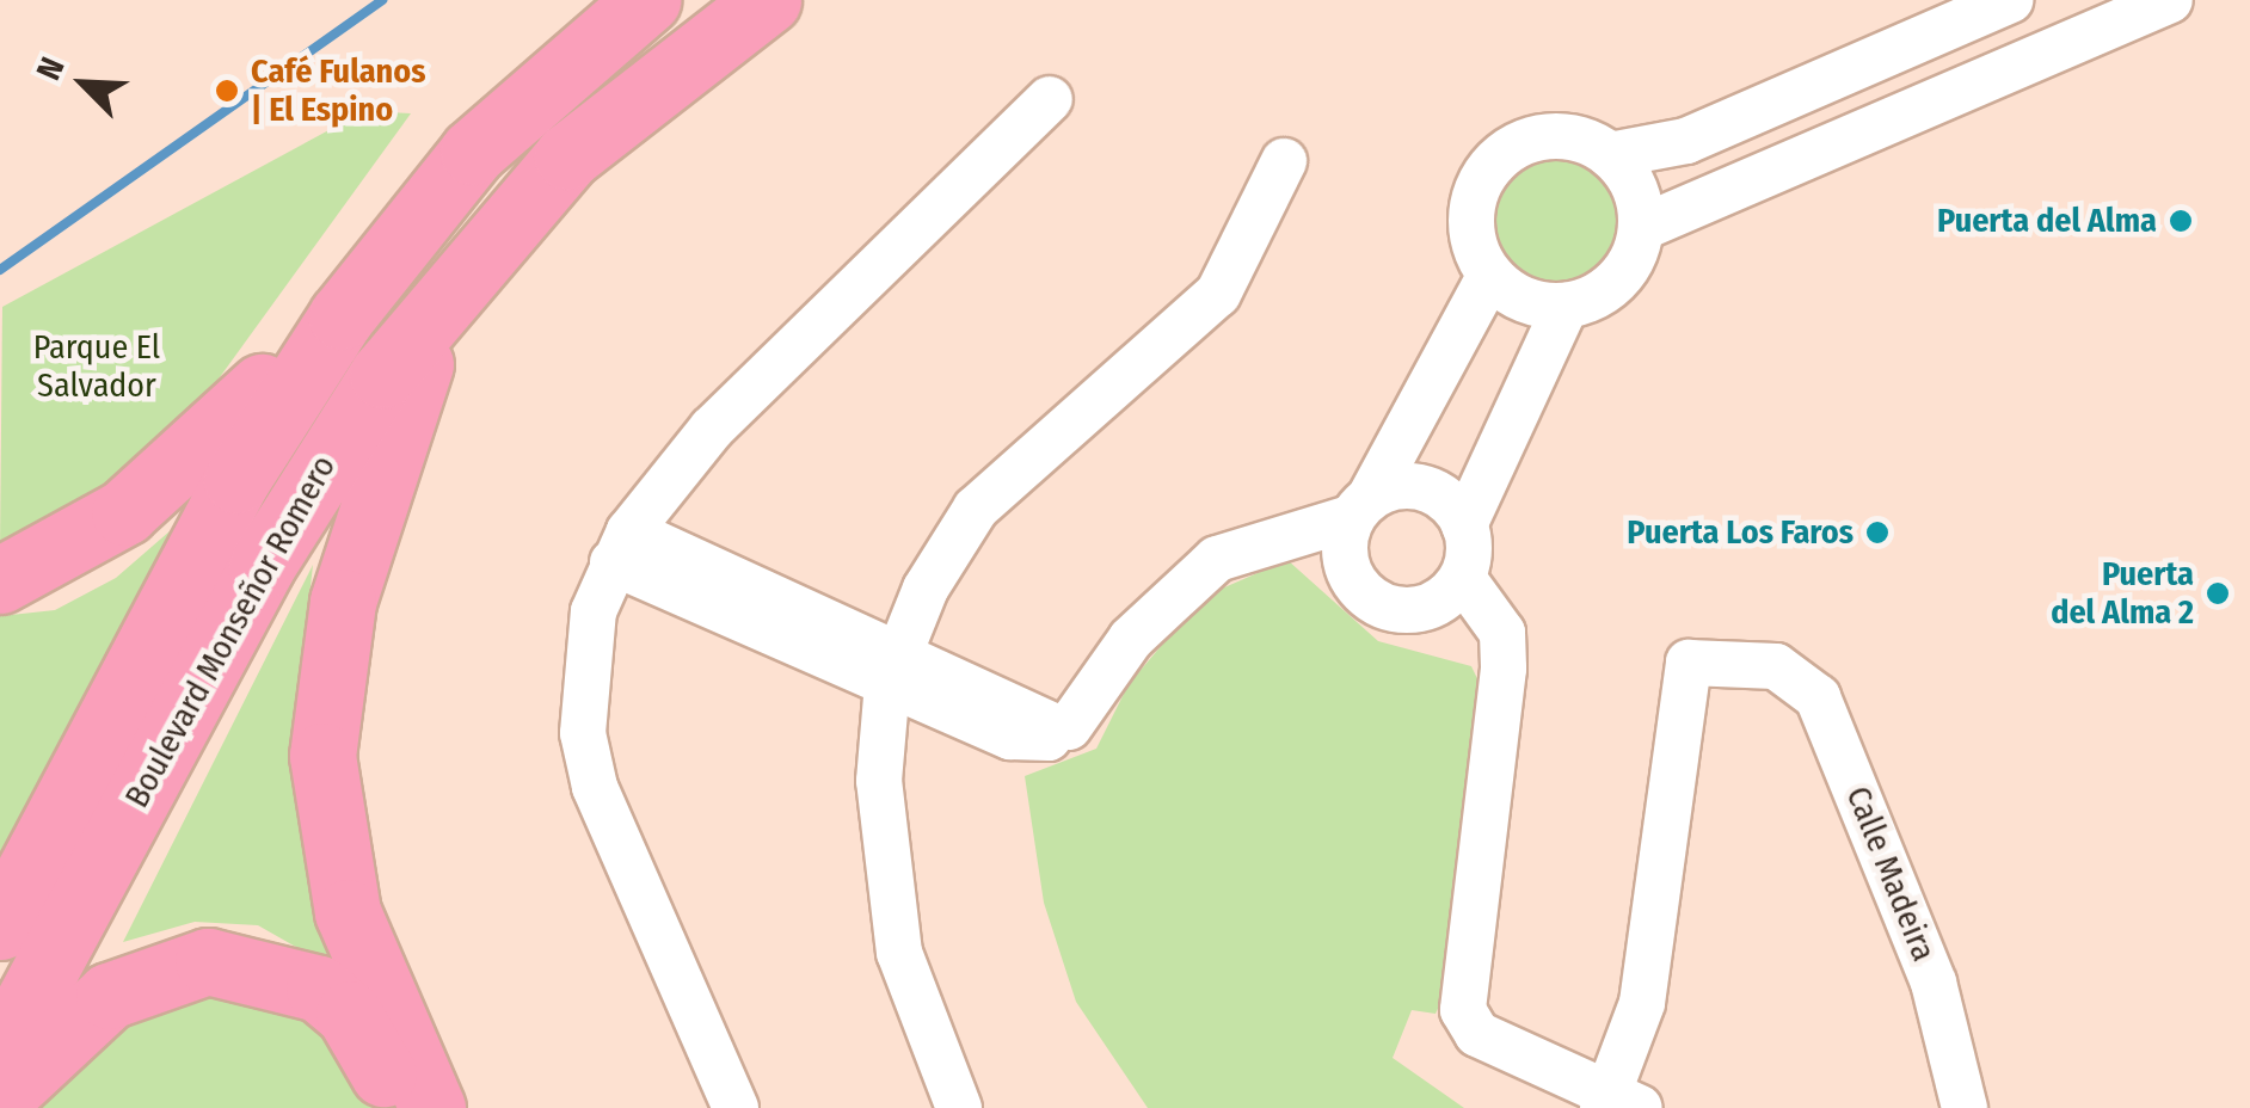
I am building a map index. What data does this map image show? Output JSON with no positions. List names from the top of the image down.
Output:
{
  "streets": {
    "highway": ["Boulevard Monseñor Romero"],
    "street": ["Calle Madeira"]
  },
  "parks": ["Parque El Salvador"],
  "places": [
    "Café Fulanos | El Espino",
    "Puerta del Alma",
    "Puerta Los Faros",
    "Puerta del Alma 2"
  ],
  "north": "top left"
}
